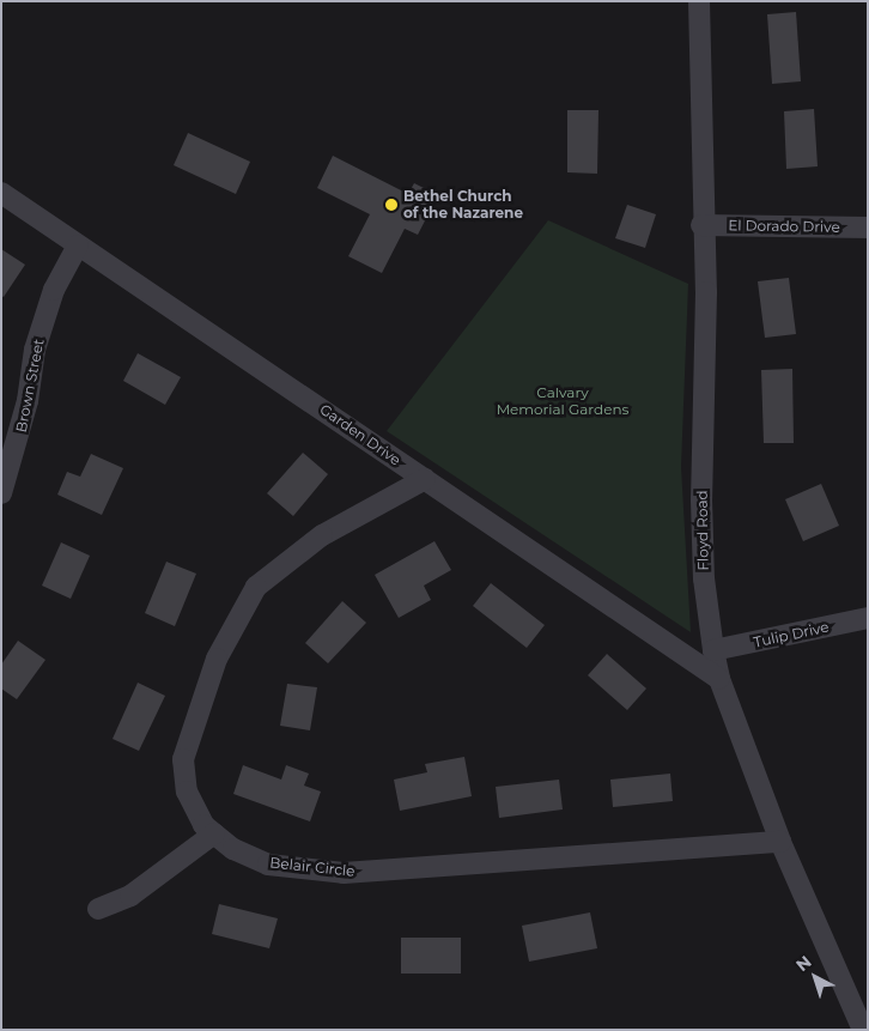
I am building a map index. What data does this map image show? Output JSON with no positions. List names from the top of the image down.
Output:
{
  "streets": {
    "street": [
      "El Dorado Drive",
      "Brown Street",
      "Garden Drive",
      "Floyd Road",
      "Tulip Drive",
      "Belair Circle"
    ]
  },
  "crossings": [
    ["El Dorado Drive", "Floyd Road"],
    ["Brown Street", "Garden Drive"],
    ["Garden Drive", "Floyd Road"],
    ["Garden Drive", "Belair Circle"],
    ["Floyd Road", "Tulip Drive"],
    ["Floyd Road", "Belair Circle"]
  ],
  "parks": ["Calvary Memorial Gardens"],
  "places": ["Bethel Church of the Nazarene"],
  "north": "top left"
}
